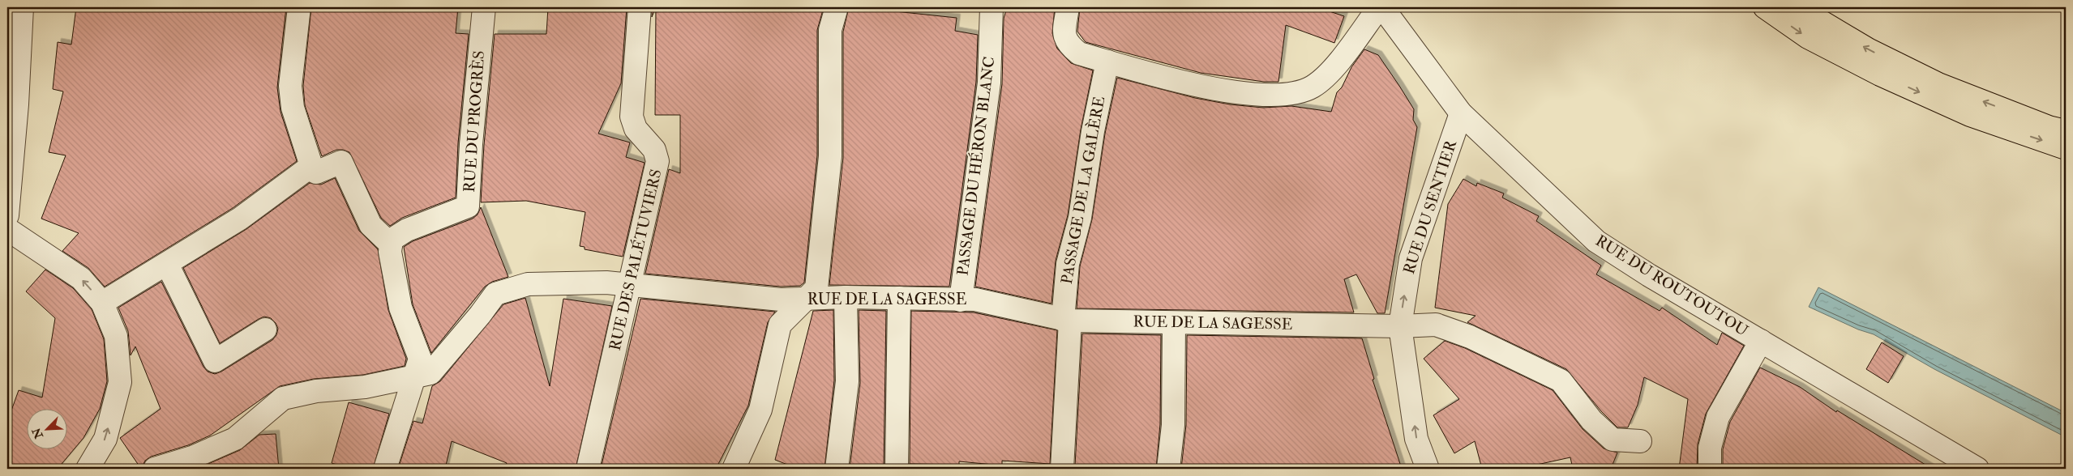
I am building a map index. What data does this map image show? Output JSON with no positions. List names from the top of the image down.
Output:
{
  "streets": {
    "street": [
      "RUE DU PROGRÈS",
      "PASSAGE DU HÉRON BLANC",
      "PASSAGE DE LA GALÈRE",
      "RUE DU SENTIER",
      "RUE DES PALÉTUVIERS",
      "RUE DU ROUTOUTOU",
      "RUE DE LA SAGESSE"
    ]
  },
  "crossings": [
    ["PASSAGE DU HÉRON BLANC", "RUE DE LA SAGESSE"],
    ["PASSAGE DE LA GALÈRE", "RUE DE LA SAGESSE"],
    ["RUE DU SENTIER", "RUE DU ROUTOUTOU"],
    ["RUE DU SENTIER", "RUE DE LA SAGESSE"],
    ["RUE DES PALÉTUVIERS", "RUE DE LA SAGESSE"]
  ],
  "one_way": ["RUE DU SENTIER"],
  "north": "bottom left"
}
